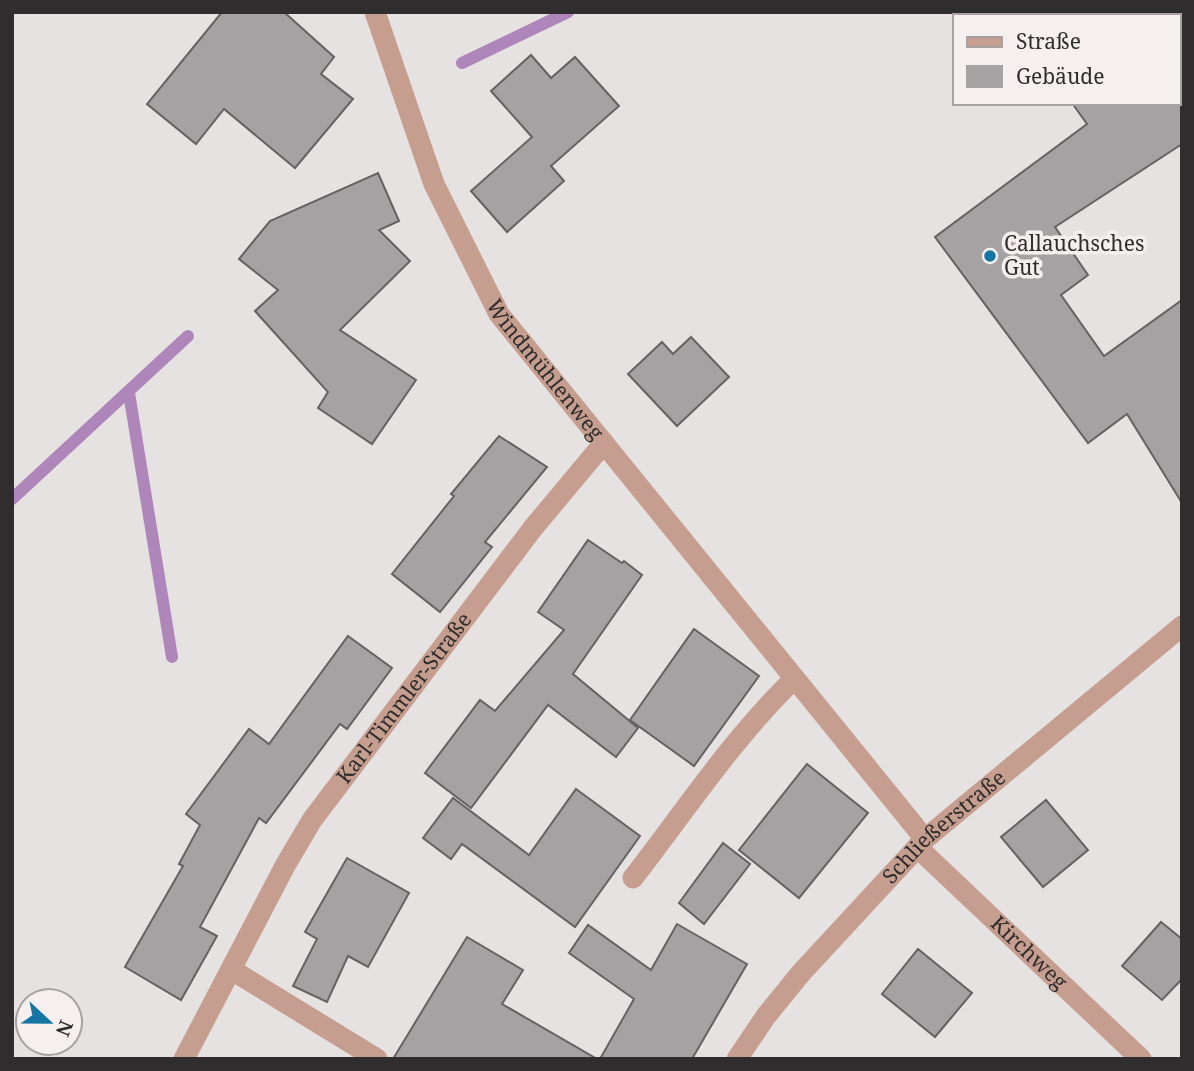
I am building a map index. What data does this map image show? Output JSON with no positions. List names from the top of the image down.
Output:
{
  "streets": {
    "street": [
      "Windmühlenweg",
      "Karl-Timmler-Straße",
      "Schließerstraße",
      "Kirchweg"
    ]
  },
  "crossings": [
    ["Windmühlenweg", "Karl-Timmler-Straße"],
    ["Windmühlenweg", "Schließerstraße"],
    ["Windmühlenweg", "Kirchweg"],
    ["Schließerstraße", "Kirchweg"]
  ],
  "places": ["Callauchsches Gut"],
  "legend": ["Straße", "Gebäude"],
  "north": "right"
}
